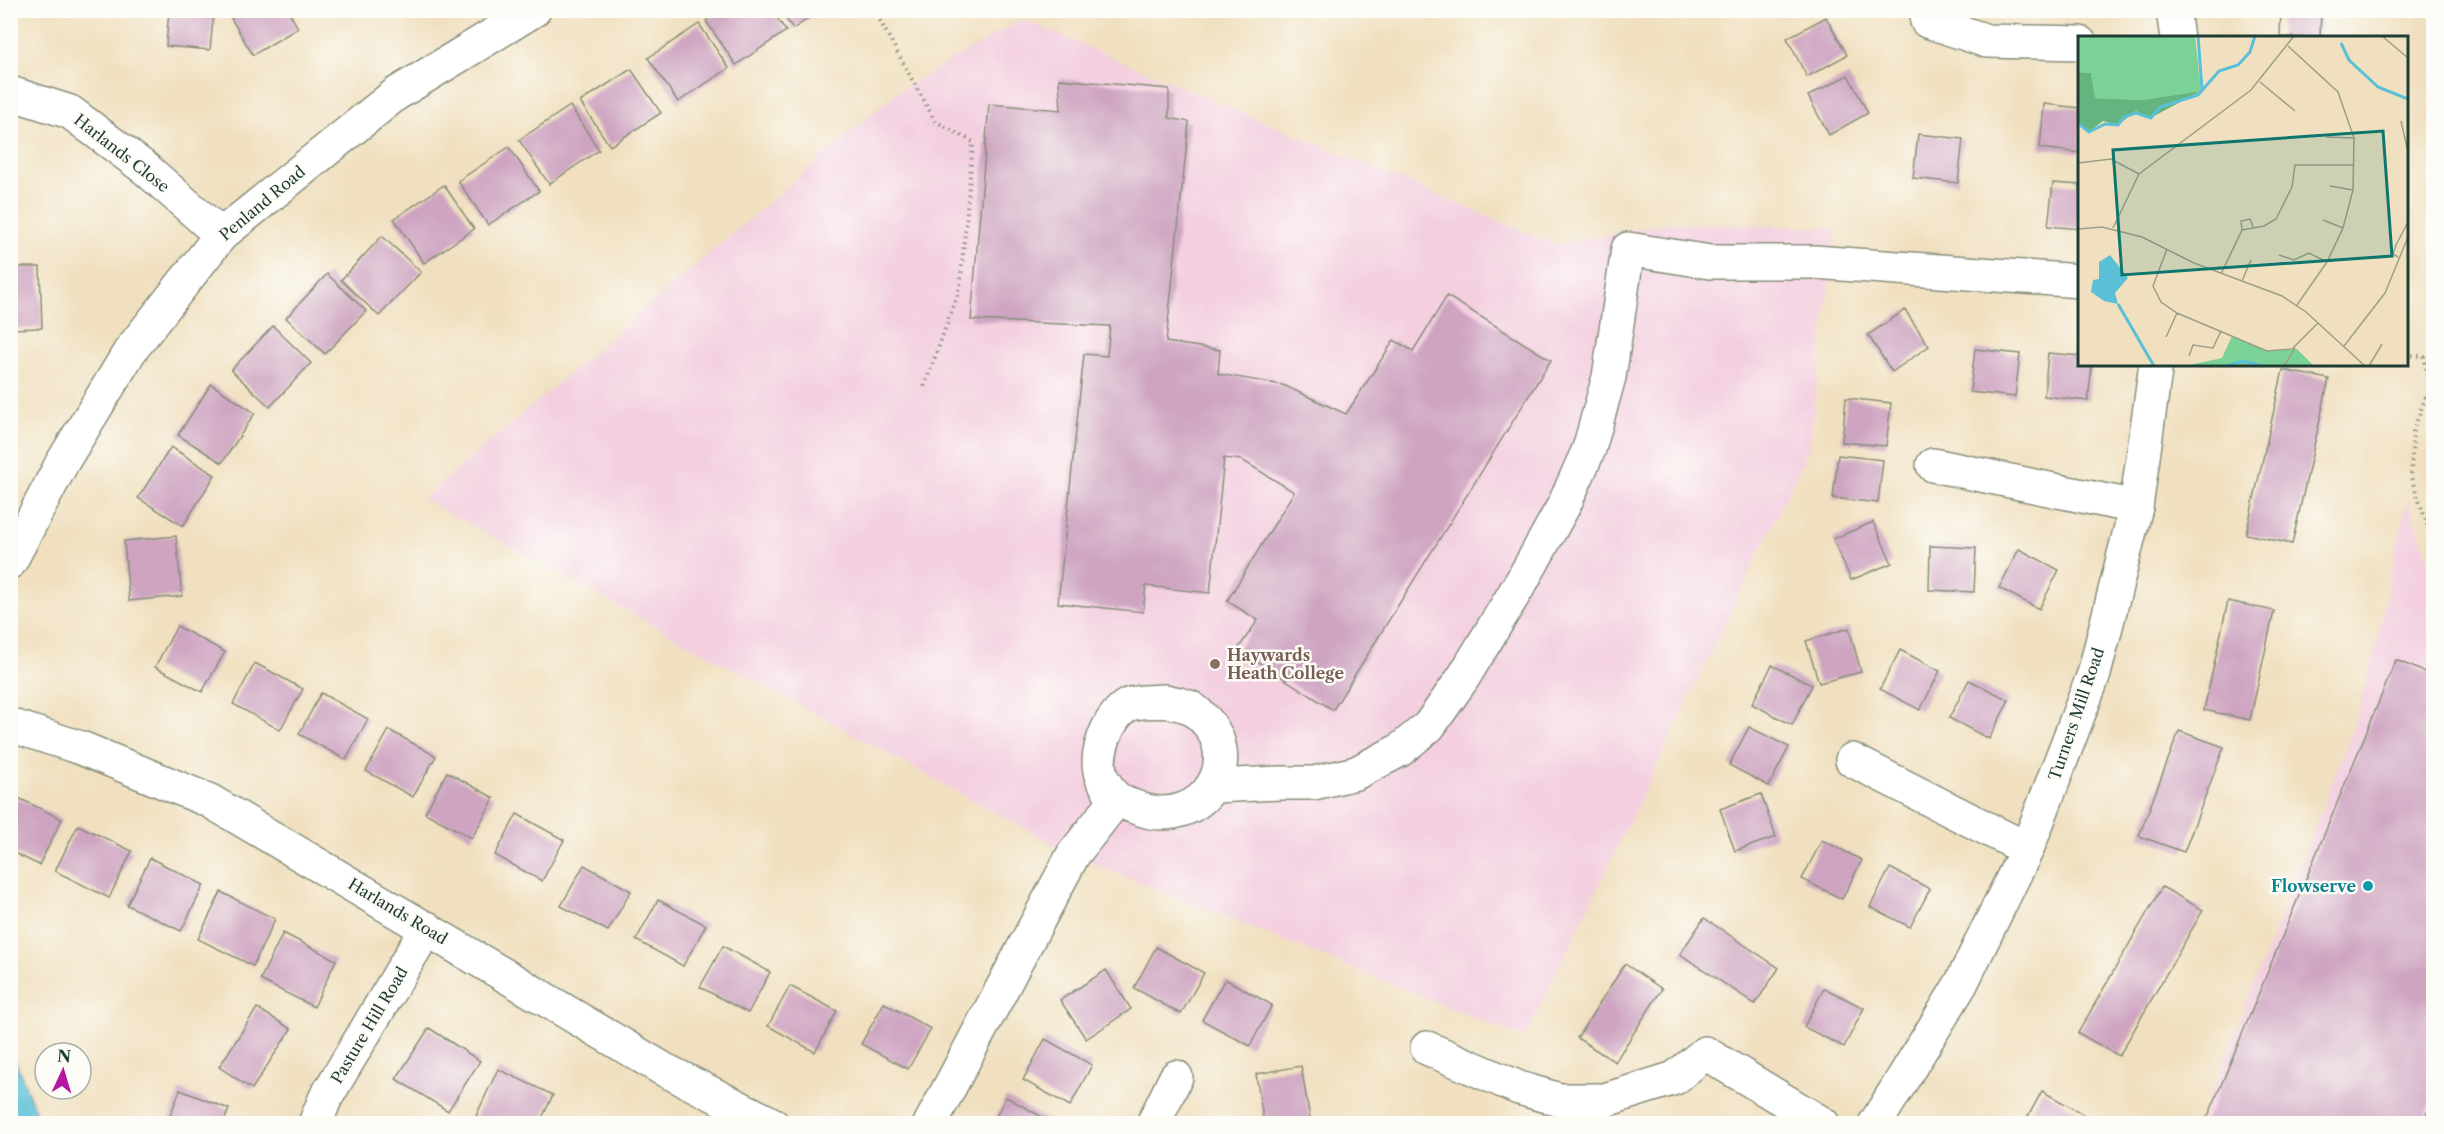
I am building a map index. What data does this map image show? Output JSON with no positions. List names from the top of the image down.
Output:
{
  "streets": {
    "street": [
      "Harlands Close",
      "Penland Road",
      "Turners Mill Road",
      "Harlands Road",
      "Pasture Hill Road"
    ]
  },
  "crossings": [
    ["Harlands Close", "Penland Road"],
    ["Harlands Road", "Pasture Hill Road"]
  ],
  "places": ["Haywards Heath College", "Flowserve"],
  "north": "top"
}
